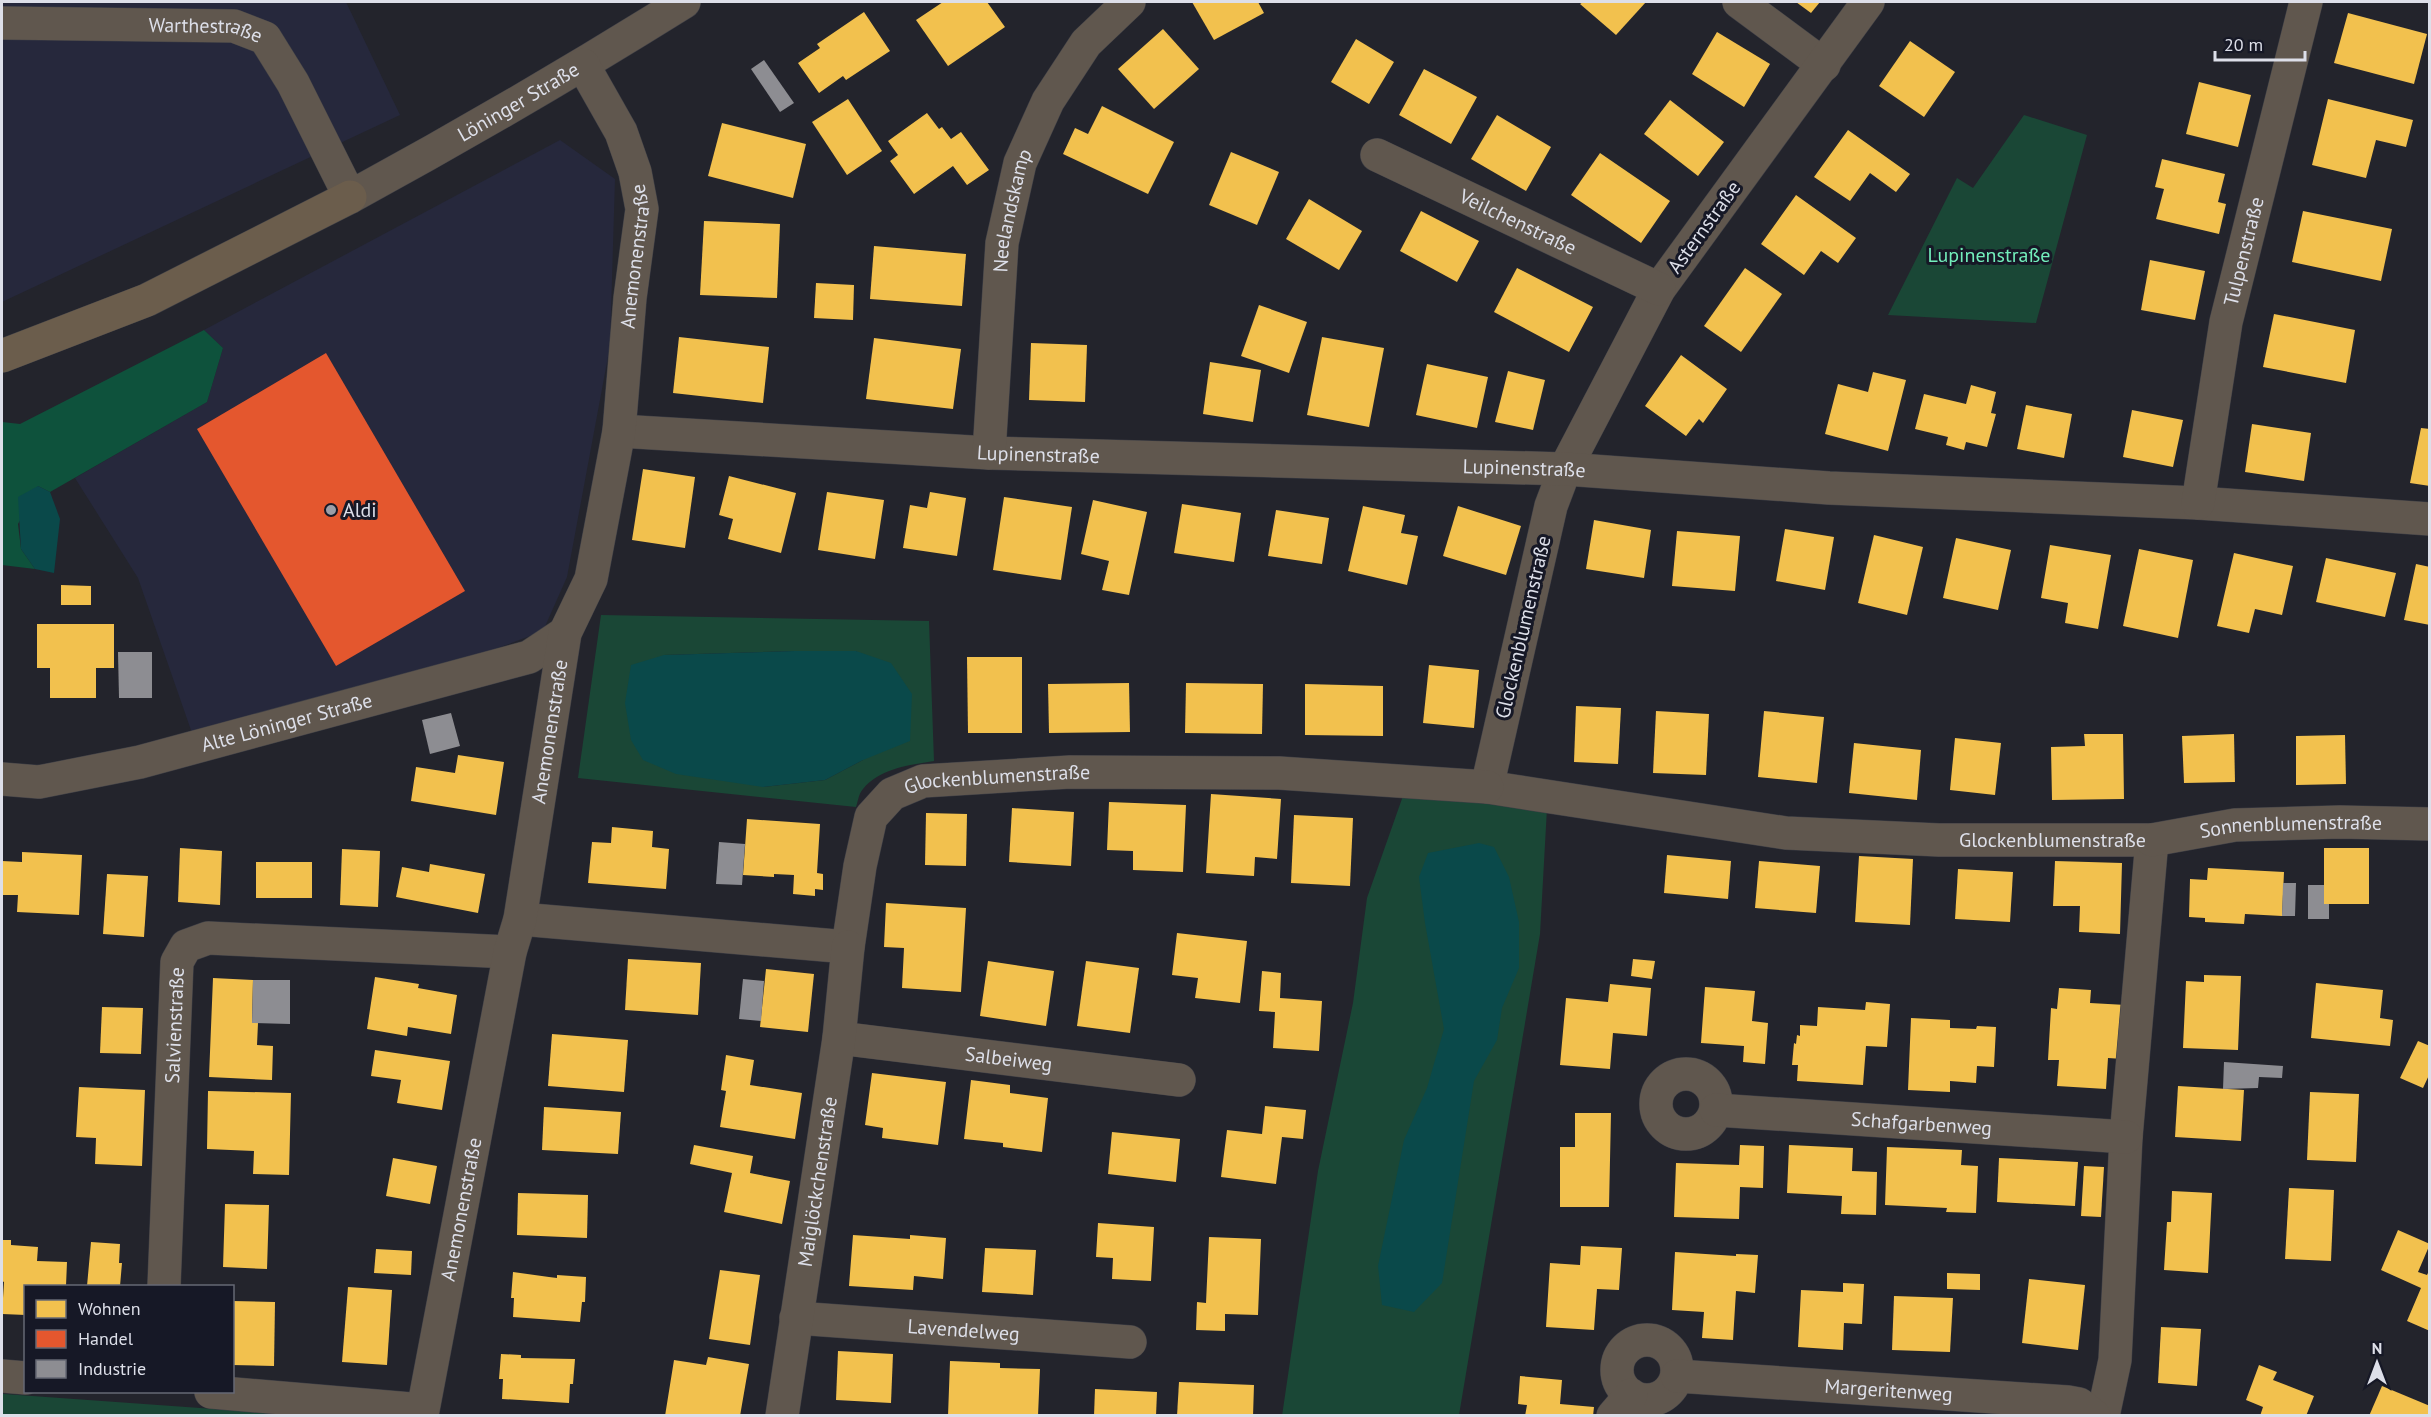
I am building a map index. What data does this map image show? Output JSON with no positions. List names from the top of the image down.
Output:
{
  "streets": {
    "street": [
      "Warthestraße",
      "Löninger Straße",
      "Neelandskamp",
      "Veilchenstraße",
      "Asternstraße",
      "Tulpenstraße",
      "Anemonenstraße",
      "Lupinenstraße",
      "Glockenblumenstraße",
      "Alte Löninger Straße",
      "Sonnenblumenstraße",
      "Salvienstraße",
      "Salbeiweg",
      "Schafgarbenweg",
      "Maiglöckchenstraße",
      "Lavendelweg",
      "Margeritenweg"
    ]
  },
  "crossings": [
    ["Warthestraße", "Löninger Straße"],
    ["Löninger Straße", "Anemonenstraße"],
    ["Neelandskamp", "Lupinenstraße"],
    ["Veilchenstraße", "Asternstraße"],
    ["Asternstraße", "Lupinenstraße"],
    ["Asternstraße", "Glockenblumenstraße"],
    ["Tulpenstraße", "Lupinenstraße"],
    ["Anemonenstraße", "Lupinenstraße"],
    ["Anemonenstraße", "Alte Löninger Straße"],
    ["Anemonenstraße", "Salvienstraße"],
    ["Lupinenstraße", "Glockenblumenstraße"],
    ["Glockenblumenstraße", "Sonnenblumenstraße"],
    ["Glockenblumenstraße", "Schafgarbenweg"],
    ["Glockenblumenstraße", "Maiglöckchenstraße"],
    ["Salbeiweg", "Maiglöckchenstraße"],
    ["Maiglöckchenstraße", "Lavendelweg"]
  ],
  "parks": ["Lupinenstraße"],
  "places": ["Aldi"],
  "legend": ["Wohnen", "Handel", "Industrie"],
  "scale_bar": "20 m",
  "north": "top"
}
